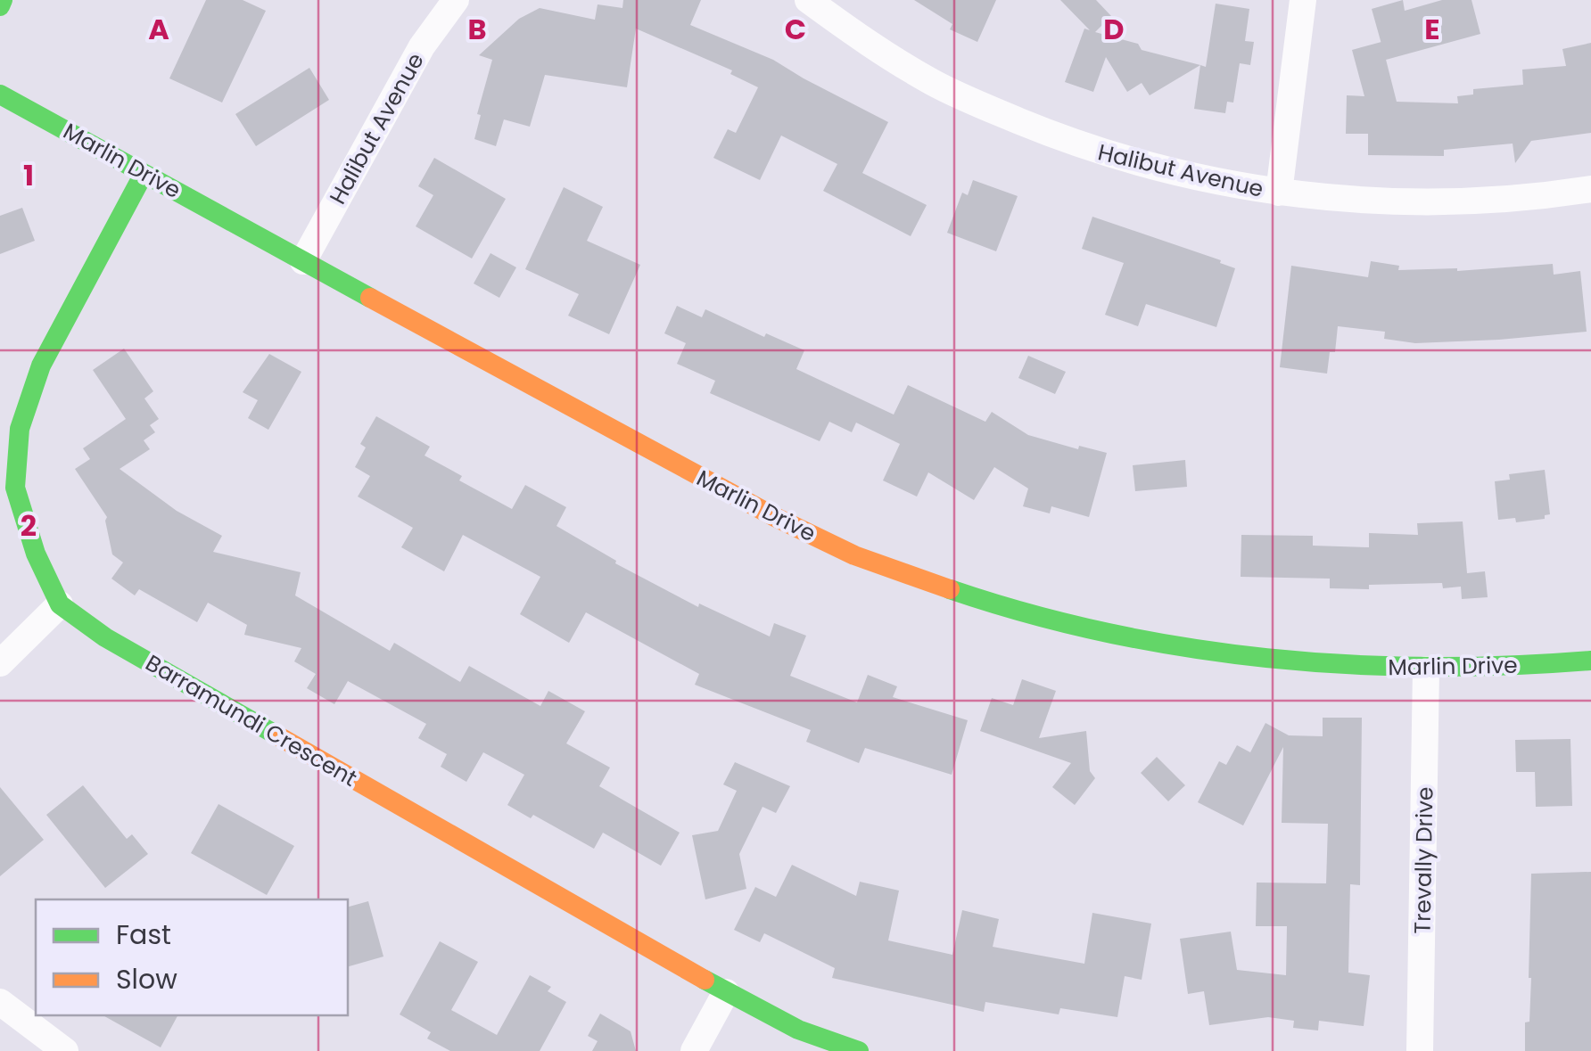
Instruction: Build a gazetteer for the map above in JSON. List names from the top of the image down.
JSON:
{
  "streets": {
    "street": [
      "Halibut Avenue",
      "Marlin Drive",
      "Barramundi Crescent",
      "Trevally Drive"
    ]
  },
  "crossings": [
    ["Halibut Avenue", "Marlin Drive"],
    ["Marlin Drive", "Barramundi Crescent"],
    ["Marlin Drive", "Trevally Drive"]
  ],
  "legend": ["Fast", "Slow"],
  "grid": {
    "columns": [
      "A",
      "B",
      "C",
      "D",
      "E"
    ],
    "rows": ["1", "2"]
  }
}
